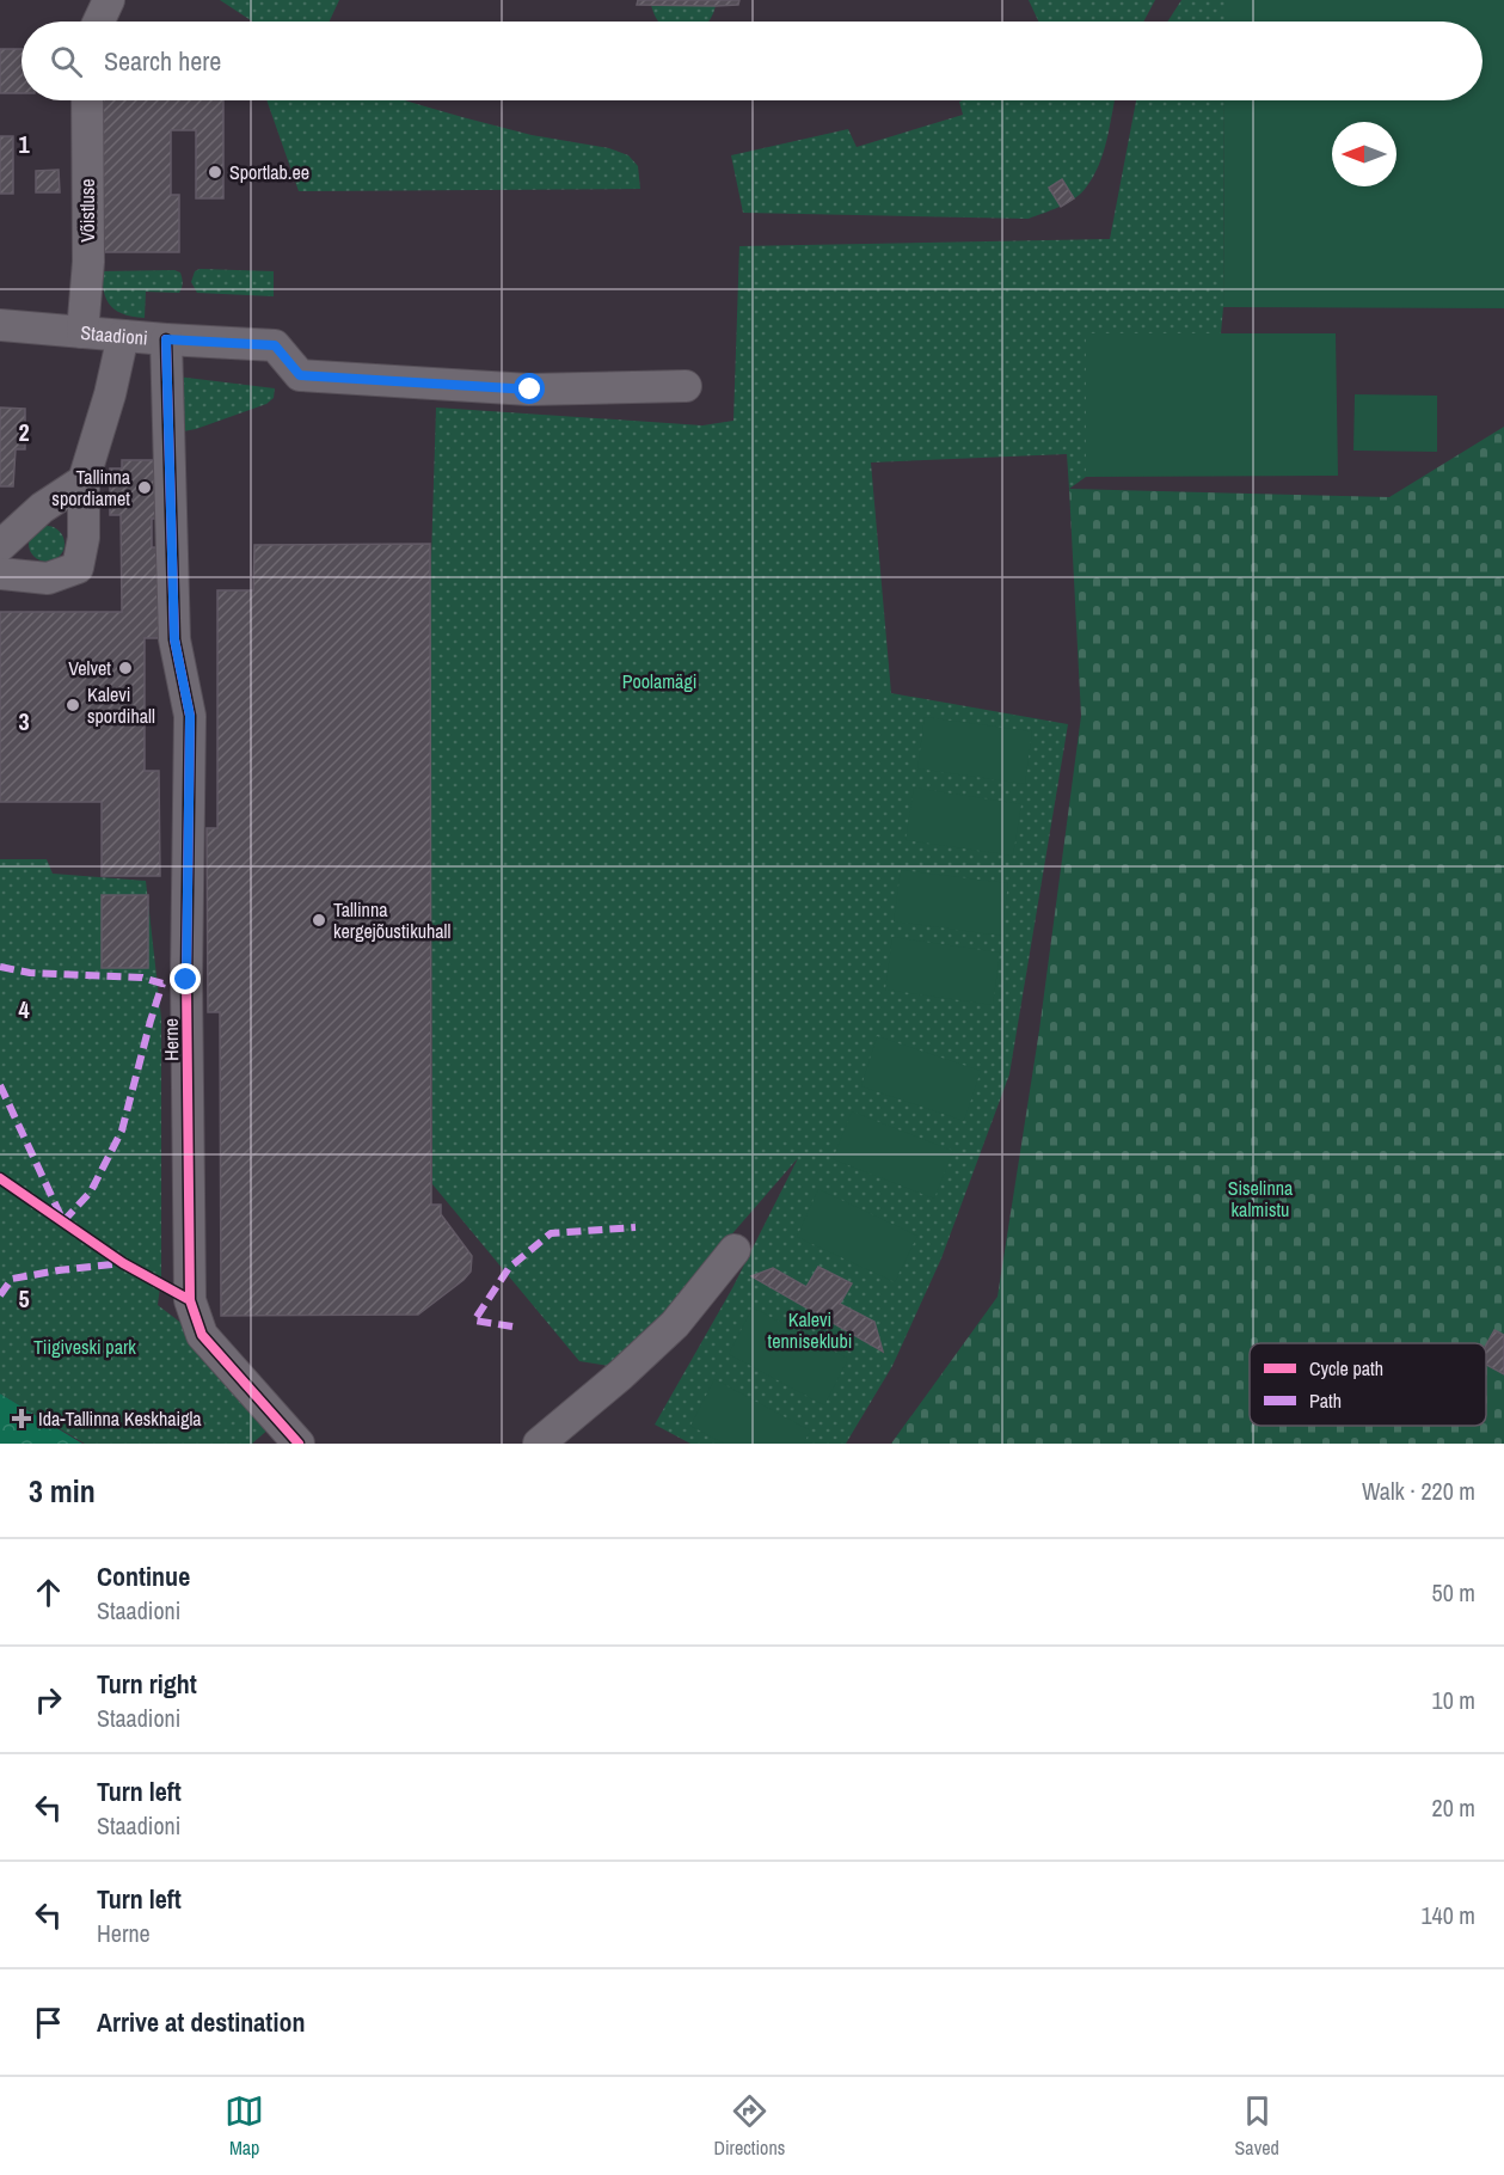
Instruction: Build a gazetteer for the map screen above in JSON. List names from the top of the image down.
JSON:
{
  "streets": {
    "street": ["Võistluse", "Staadioni", "Herne"]
  },
  "crossings": [
    ["Võistluse", "Staadioni"],
    ["Staadioni", "Herne"]
  ],
  "parks": [
    "Poolamägi",
    "Siselinna kalmistu",
    "Kalevi tenniseklubi",
    "Tiigiveski park"
  ],
  "places": {
    "other": [
      "Sportlab.ee",
      "Tallinna spordiamet",
      "Velvet",
      "Kalevi spordihall",
      "Tallinna kergejõustikuhall"
    ],
    "health": ["Ida-Tallinna Keskhaigla"]
  },
  "legend": ["Cycle path", "Path"],
  "north": "left",
  "page": {
    "search": "Search here",
    "heading": ["3 min", "Walk · 220 m"],
    "list": [
      ["Continue", "Staadioni", "50 m"],
      ["Turn right", "Staadioni", "10 m"],
      ["Turn left", "Staadioni", "20 m"],
      ["Turn left", "Herne", "140 m"],
      "Arrive at destination"
    ],
    "nav": ["Map", "Directions", "Saved"]
  },
  "grid": {
    "rows": [
      "1",
      "2",
      "3",
      "4",
      "5"
    ]
  }
}
